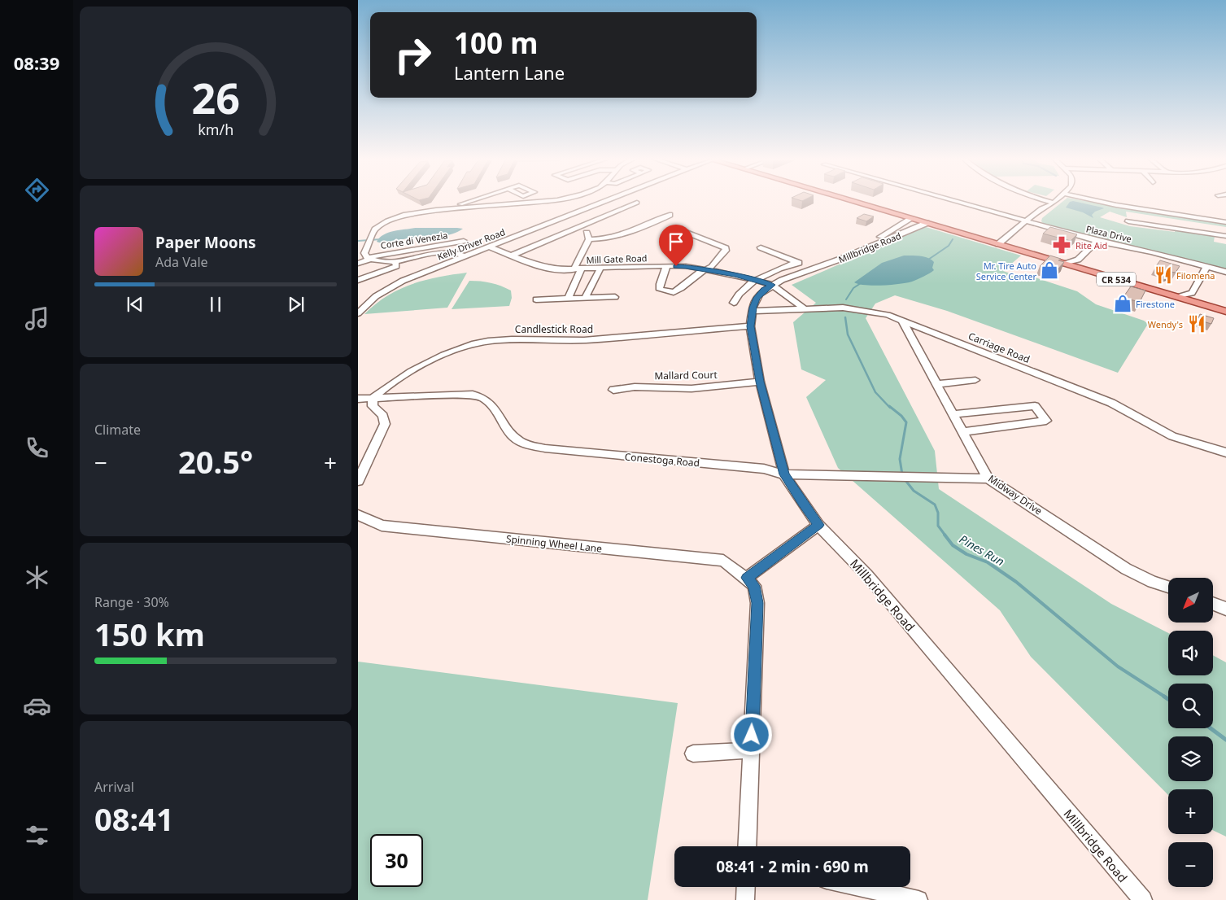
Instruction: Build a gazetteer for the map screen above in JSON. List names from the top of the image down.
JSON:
{
  "streets": {
    "main road": ["CR 534"],
    "street": [
      "Plaza Drive",
      "Corte di Venezia",
      "Kelly Driver Road",
      "Millbridge Road",
      "Mill Gate Road",
      "Candlestick Road",
      "Carriage Road",
      "Mallard Court",
      "Conestoga Road",
      "Midway Drive",
      "Spinning Wheel Lane"
    ]
  },
  "crossings": [
    ["Kelly Driver Road", "Mill Gate Road"],
    ["Millbridge Road", "Mill Gate Road"],
    ["Millbridge Road", "CR 534"],
    ["Millbridge Road", "Candlestick Road"],
    ["Millbridge Road", "Carriage Road"],
    ["Millbridge Road", "Mallard Court"],
    ["Millbridge Road", "Conestoga Road"],
    ["Candlestick Road", "Conestoga Road"],
    ["Carriage Road", "Midway Drive"],
    ["Conestoga Road", "Midway Drive"]
  ],
  "water": ["Pines Run"],
  "places": {
    "pharmacy": ["Rite Aid"],
    "shop": ["Mr. Tire Auto Service Center", "Firestone"],
    "restaurant": ["Filomena", "Wendy's"]
  },
  "north": "bottom left",
  "page": {
    "tabs": "08:39",
    "turn": ["100 m", "Lantern Lane"],
    "song": ["Paper Moons", "Ada Vale"],
    "tile": [
      "Climate",
      ["Range · 30%", "150 km"],
      ["Arrival", "08:41"]
    ],
    "heat": ["−", "20.5°", "+"],
    "map_buttons": ["+", "−"],
    "limit": "30",
    "trip": "08:41 · 2 min · 690 m",
    "gauge": ["26", "km/h"]
  }
}
